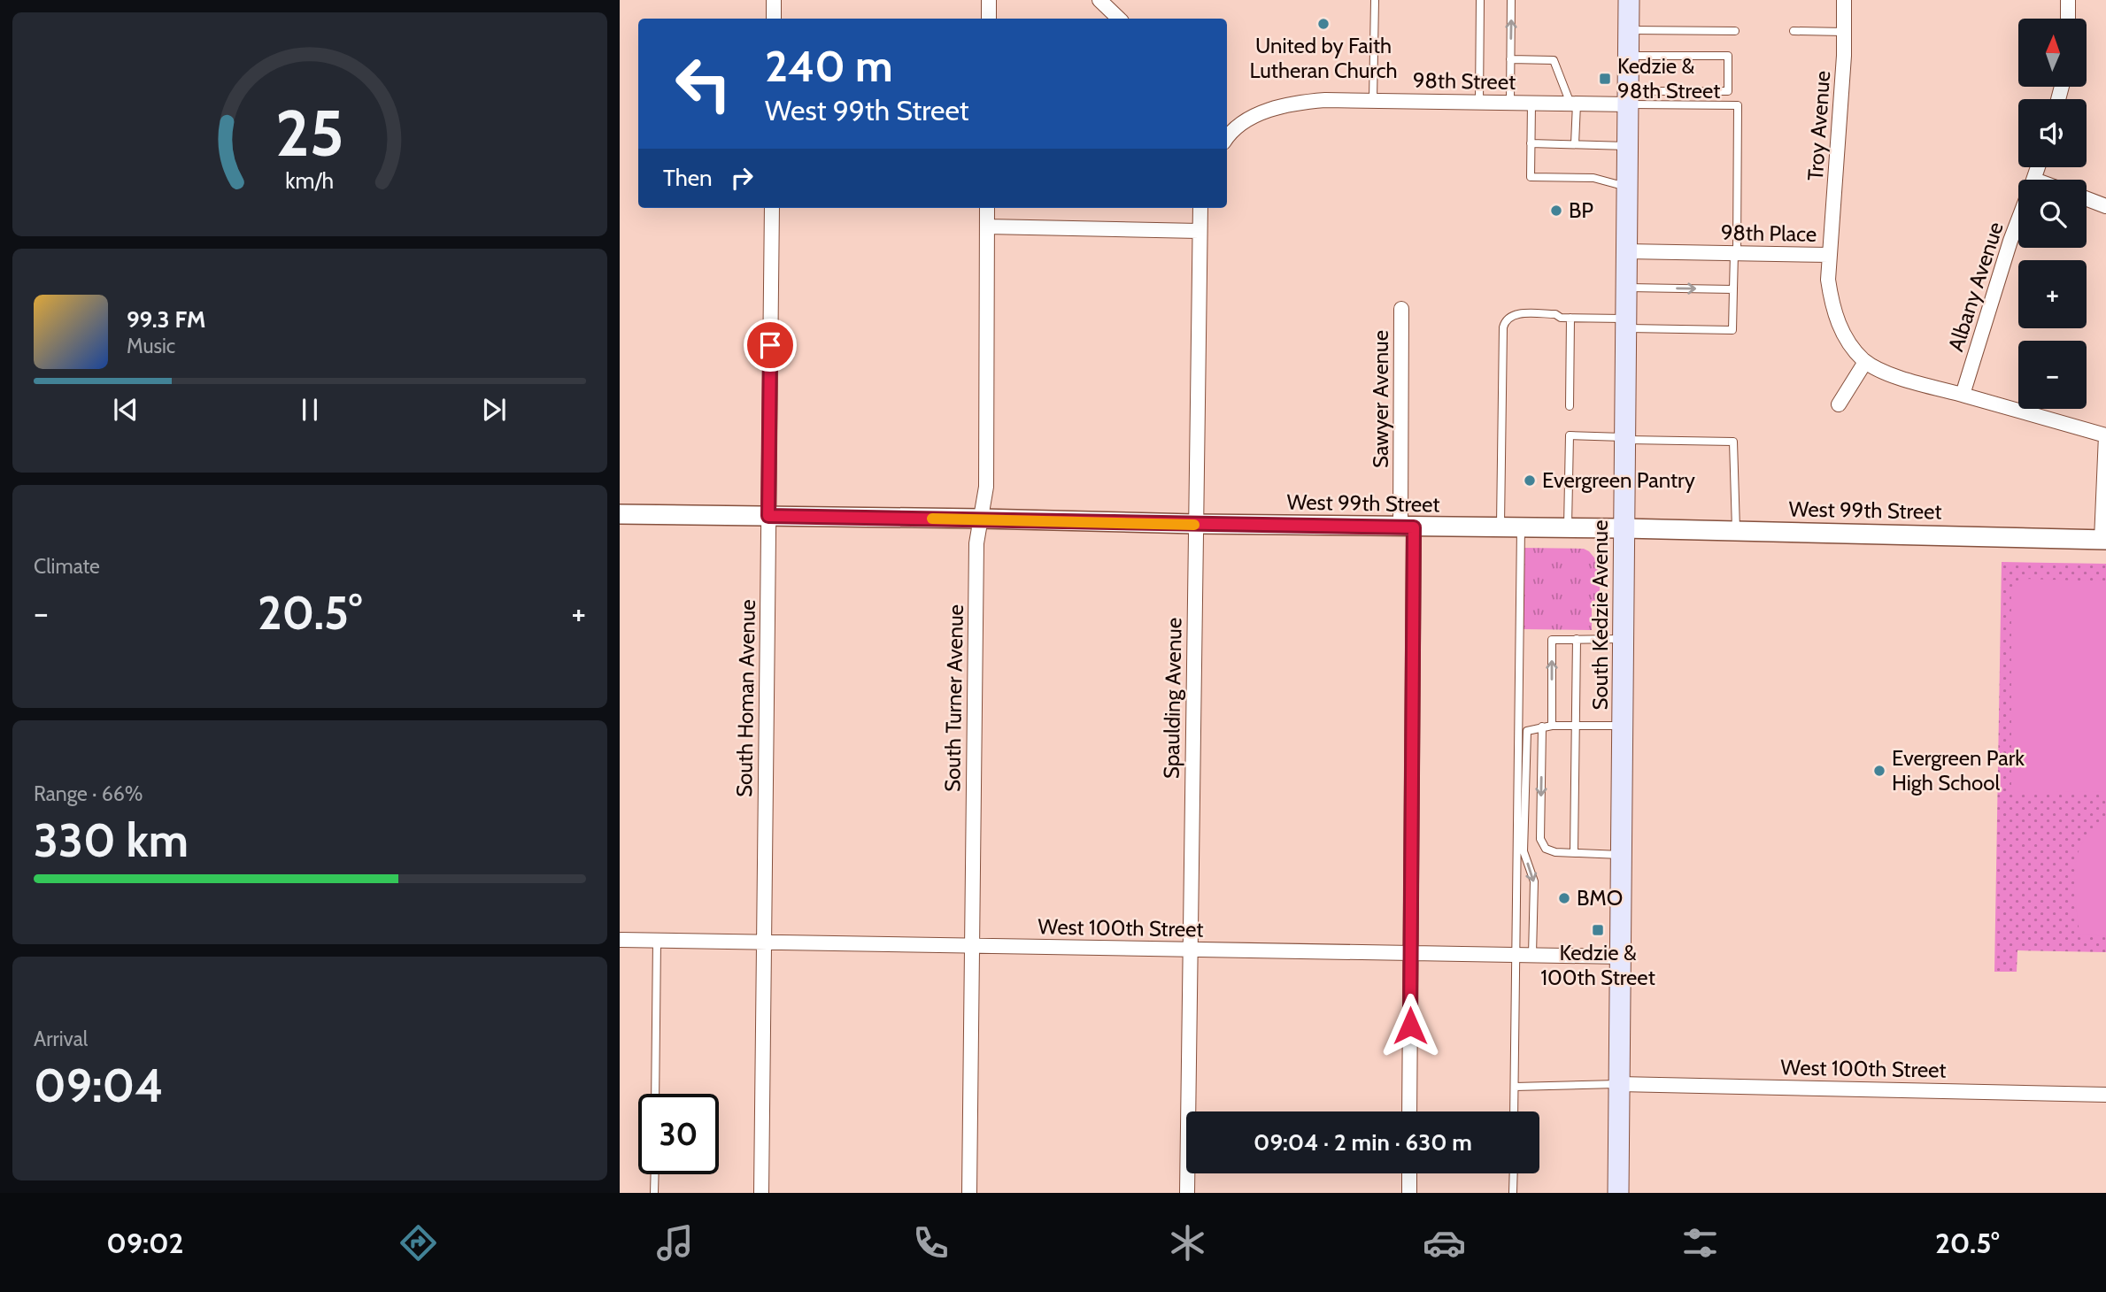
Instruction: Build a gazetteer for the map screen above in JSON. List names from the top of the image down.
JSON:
{
  "streets": {
    "main road": ["South Kedzie Avenue"],
    "street": [
      "98th Street",
      "Troy Avenue",
      "98th Place",
      "Albany Avenue",
      "Sawyer Avenue",
      "West 99th Street",
      "South Homan Avenue",
      "South Turner Avenue",
      "Spaulding Avenue",
      "West 100th Street"
    ]
  },
  "crossings": [
    ["98th Street", "South Kedzie Avenue"],
    ["Troy Avenue", "98th Place"],
    ["98th Place", "Albany Avenue"],
    ["98th Place", "South Kedzie Avenue"],
    ["Sawyer Avenue", "West 99th Street"],
    ["Sawyer Avenue", "West 100th Street"],
    ["West 99th Street", "South Kedzie Avenue"],
    ["West 99th Street", "South Homan Avenue"],
    ["West 99th Street", "South Turner Avenue"],
    ["West 99th Street", "Spaulding Avenue"],
    ["South Kedzie Avenue", "West 100th Street"],
    ["South Homan Avenue", "West 100th Street"],
    ["South Turner Avenue", "West 100th Street"],
    ["Spaulding Avenue", "West 100th Street"]
  ],
  "places": {
    "other": [
      "United by Faith Lutheran Church",
      "BP",
      "Evergreen Pantry",
      "Evergreen Park High School",
      "BMO"
    ],
    "transit": ["Kedzie & 98th Street", "Kedzie & 100th Street"]
  },
  "north": "top",
  "page": {
    "map_buttons": ["+", "−"],
    "turn": ["240 m", "West 99th Street"],
    "then": "Then",
    "song": ["99.3 FM", "Music"],
    "tile": [
      "Climate",
      ["Range · 66%", "330 km"],
      ["Arrival", "09:04"]
    ],
    "heat": ["−", "20.5°", "+"],
    "limit": "30",
    "trip": "09:04 · 2 min · 630 m",
    "tabs": ["09:02", "20.5°"],
    "gauge": ["25", "km/h"]
  }
}
